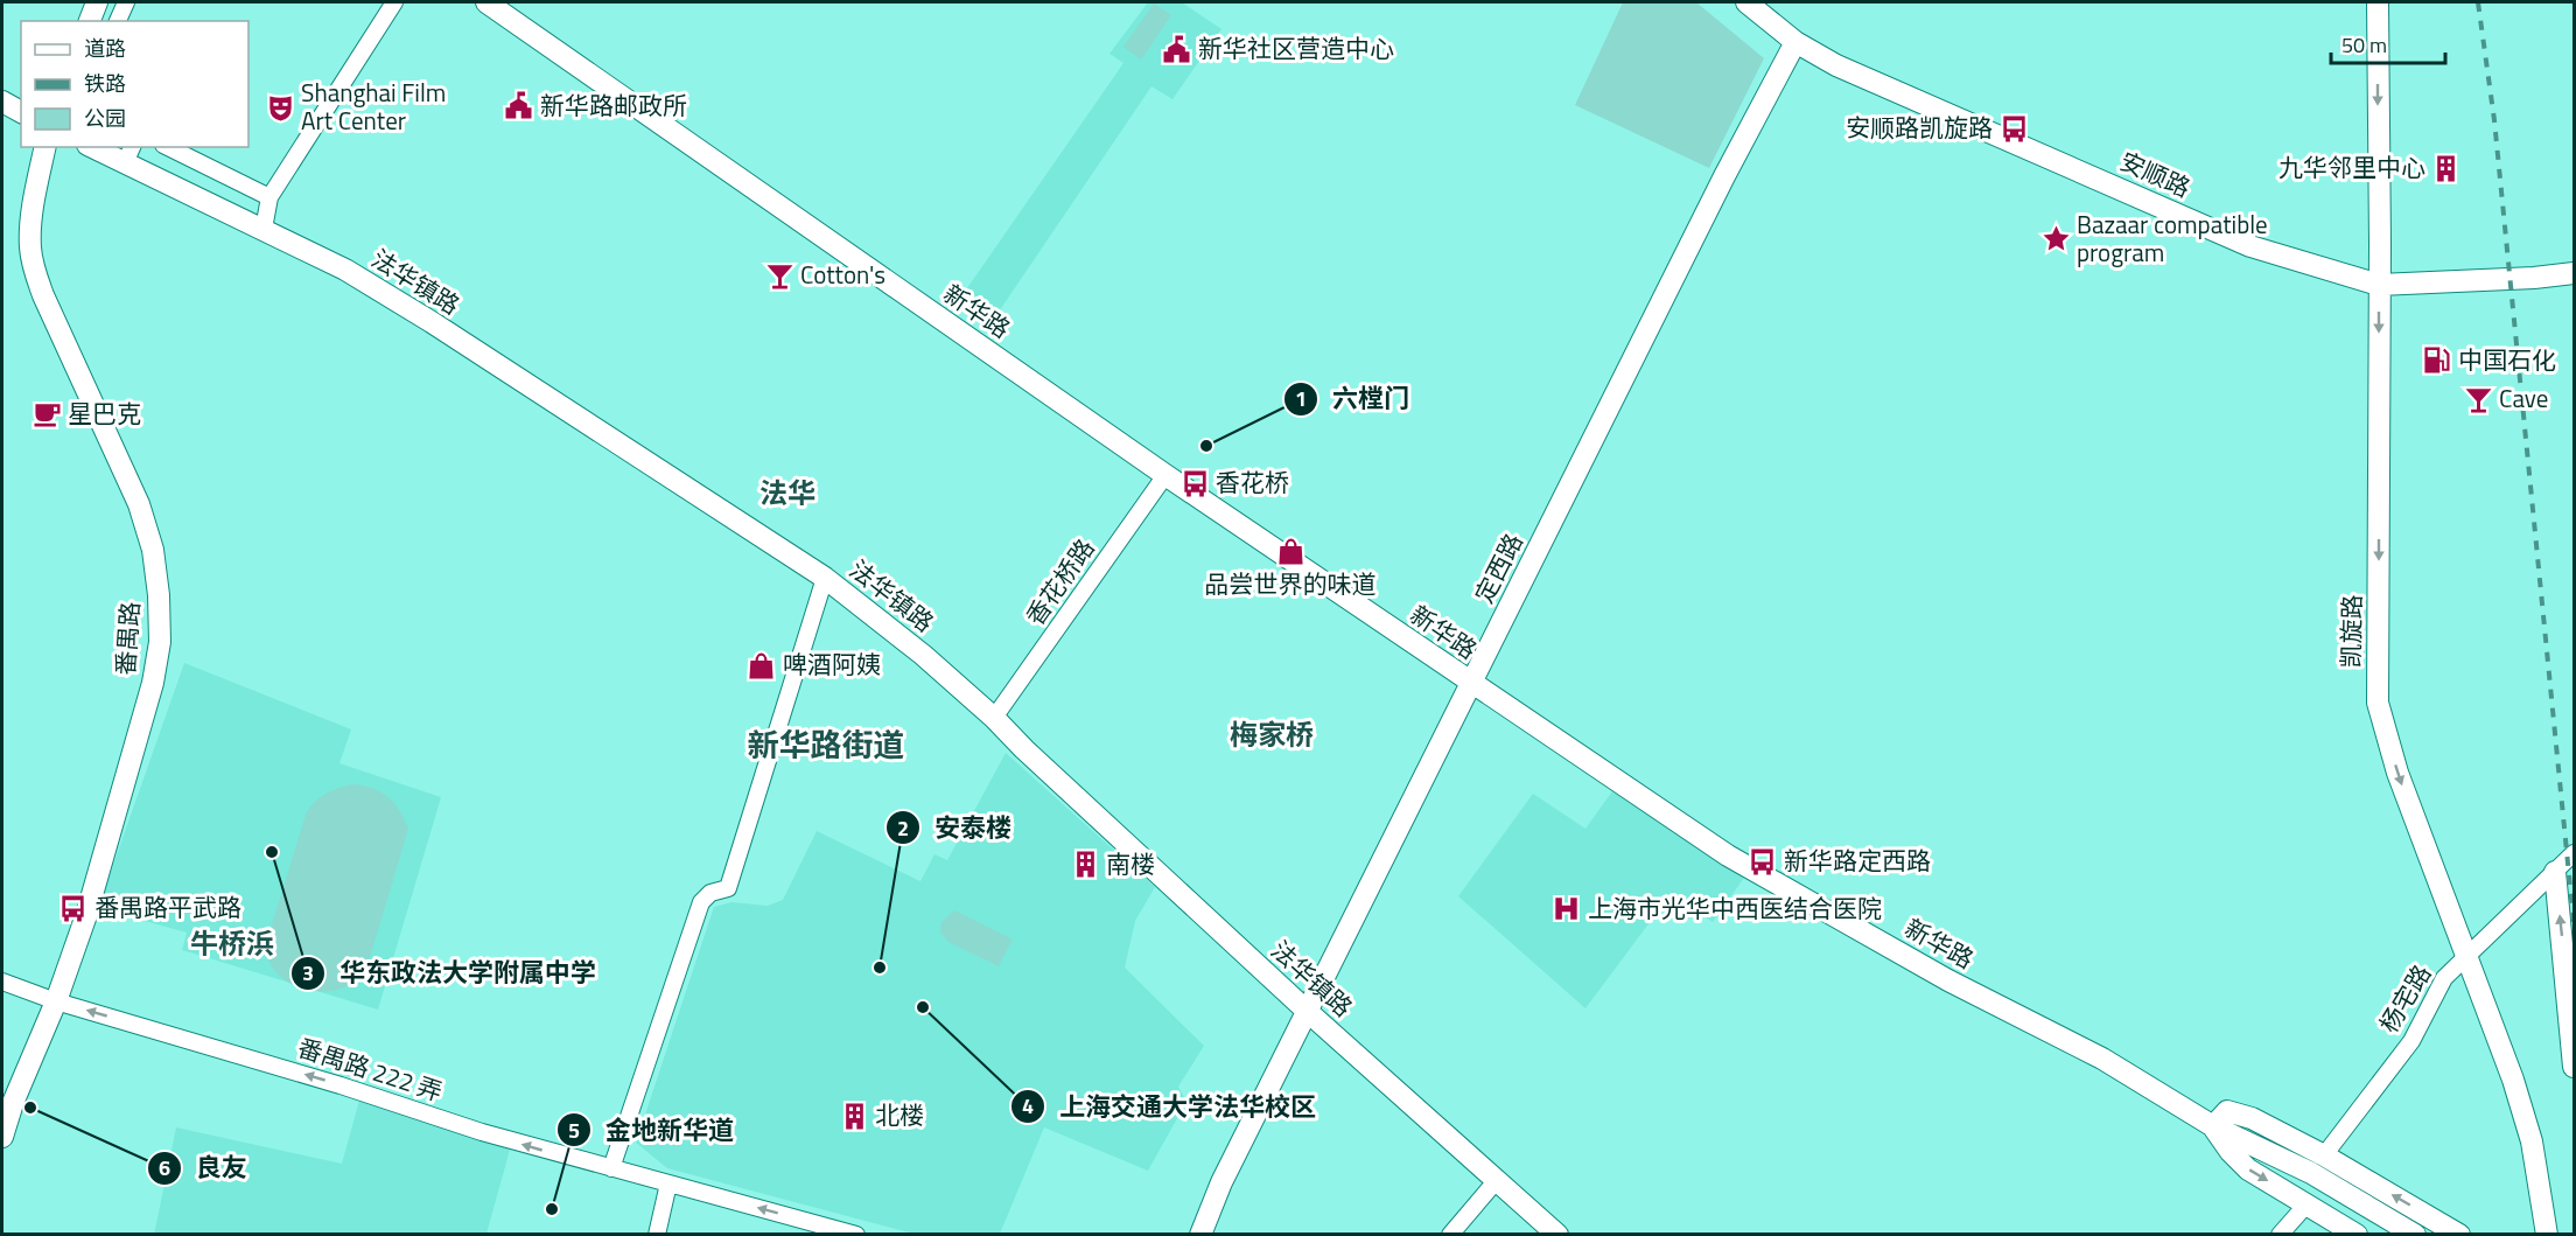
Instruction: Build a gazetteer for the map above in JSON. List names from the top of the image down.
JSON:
{
  "streets": {
    "street": [
      "安顺路",
      "法华镇路",
      "新华路",
      "定西路",
      "香花桥路",
      "凯旋路",
      "番禺路",
      "杨宅路",
      "番禺路 222 弄"
    ]
  },
  "crossings": [
    ["安顺路", "定西路"],
    ["安顺路", "凯旋路"],
    ["法华镇路", "定西路"],
    ["法华镇路", "香花桥路"],
    ["新华路", "定西路"],
    ["新华路", "香花桥路"],
    ["凯旋路", "杨宅路"],
    ["番禺路", "番禺路 222 弄"]
  ],
  "one_way": ["凯旋路", "番禺路 222 弄"],
  "districts": [
    "法华",
    "梅家桥",
    "新华路街道",
    "牛桥浜"
  ],
  "places": {
    "public building": ["新华社区营造中心", "新华路邮政所"],
    "theatre": ["Shanghai Film Art Center"],
    "bus stop": [
      "安顺路凯旋路",
      "香花桥",
      "新华路定西路",
      "番禺路平武路"
    ],
    "building": ["九华邻里中心", "南楼", "北楼"],
    "place": ["Bazaar compatible program"],
    "bar": ["Cotton's", "Cave"],
    "fuel station": ["中国石化"],
    "cafe": ["星巴克"],
    "other": [
      "六樘门",
      "华东政法大学附属中学",
      "安泰楼",
      "上海交通大学法华校区",
      "良友",
      "金地新华道"
    ],
    "shop": ["品尝世界的味道", "啤酒阿姨"],
    "hospital": ["上海市光华中西医结合医院"]
  },
  "legend": ["道路", "铁路", "公园"],
  "scale_bar": "50 m"
}
